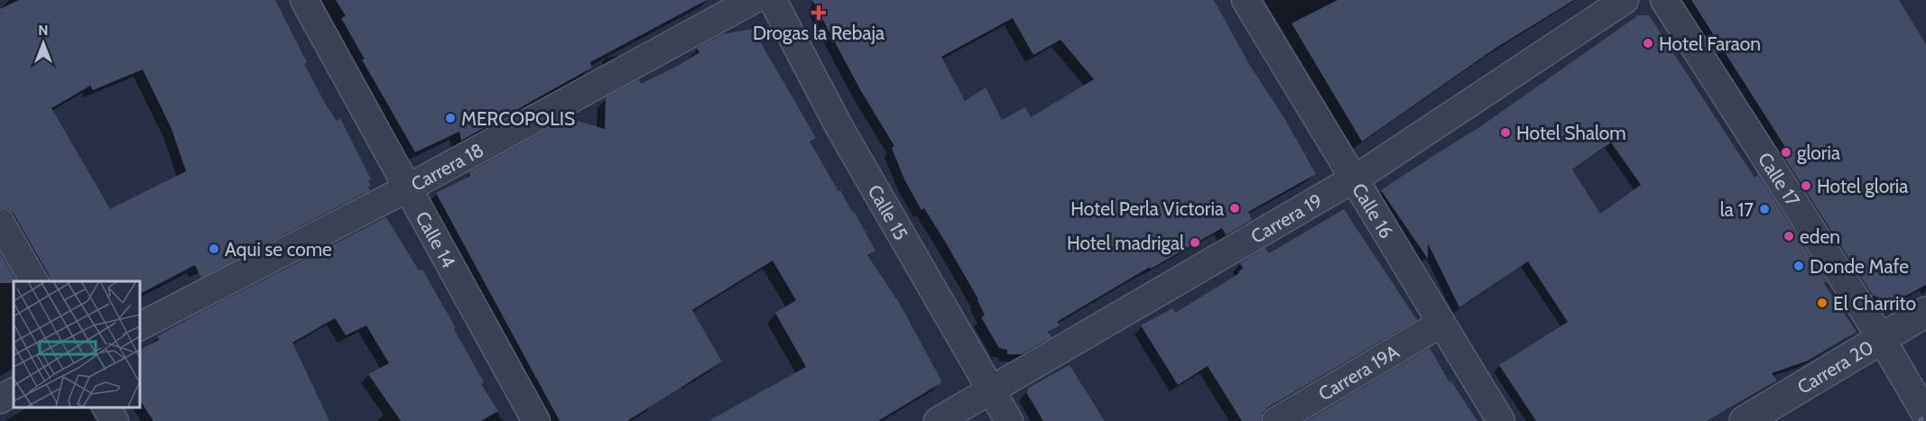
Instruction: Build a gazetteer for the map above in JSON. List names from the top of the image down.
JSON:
{
  "streets": {
    "street": [
      "Carrera 18",
      "Calle 17",
      "Calle 16",
      "Calle 15",
      "Carrera 19",
      "Calle 14",
      "Carrera 20",
      "Carrera 19A"
    ]
  },
  "crossings": [
    ["Carrera 18", "Calle 14"],
    ["Calle 17", "Carrera 20"],
    ["Calle 16", "Carrera 19"],
    ["Calle 16", "Carrera 19A"],
    ["Calle 15", "Carrera 19"]
  ],
  "places": {
    "health": ["Drogas la Rebaja"],
    "other": [
      "Hotel Faraon",
      "MERCOPOLIS",
      "Hotel Shalom",
      "gloria",
      "Hotel gloria",
      "Hotel Perla Victoria",
      "la 17",
      "eden",
      "Hotel madrigal",
      "Aqui se come",
      "Donde Mafe",
      "El Charrito"
    ]
  },
  "north": "top"
}
